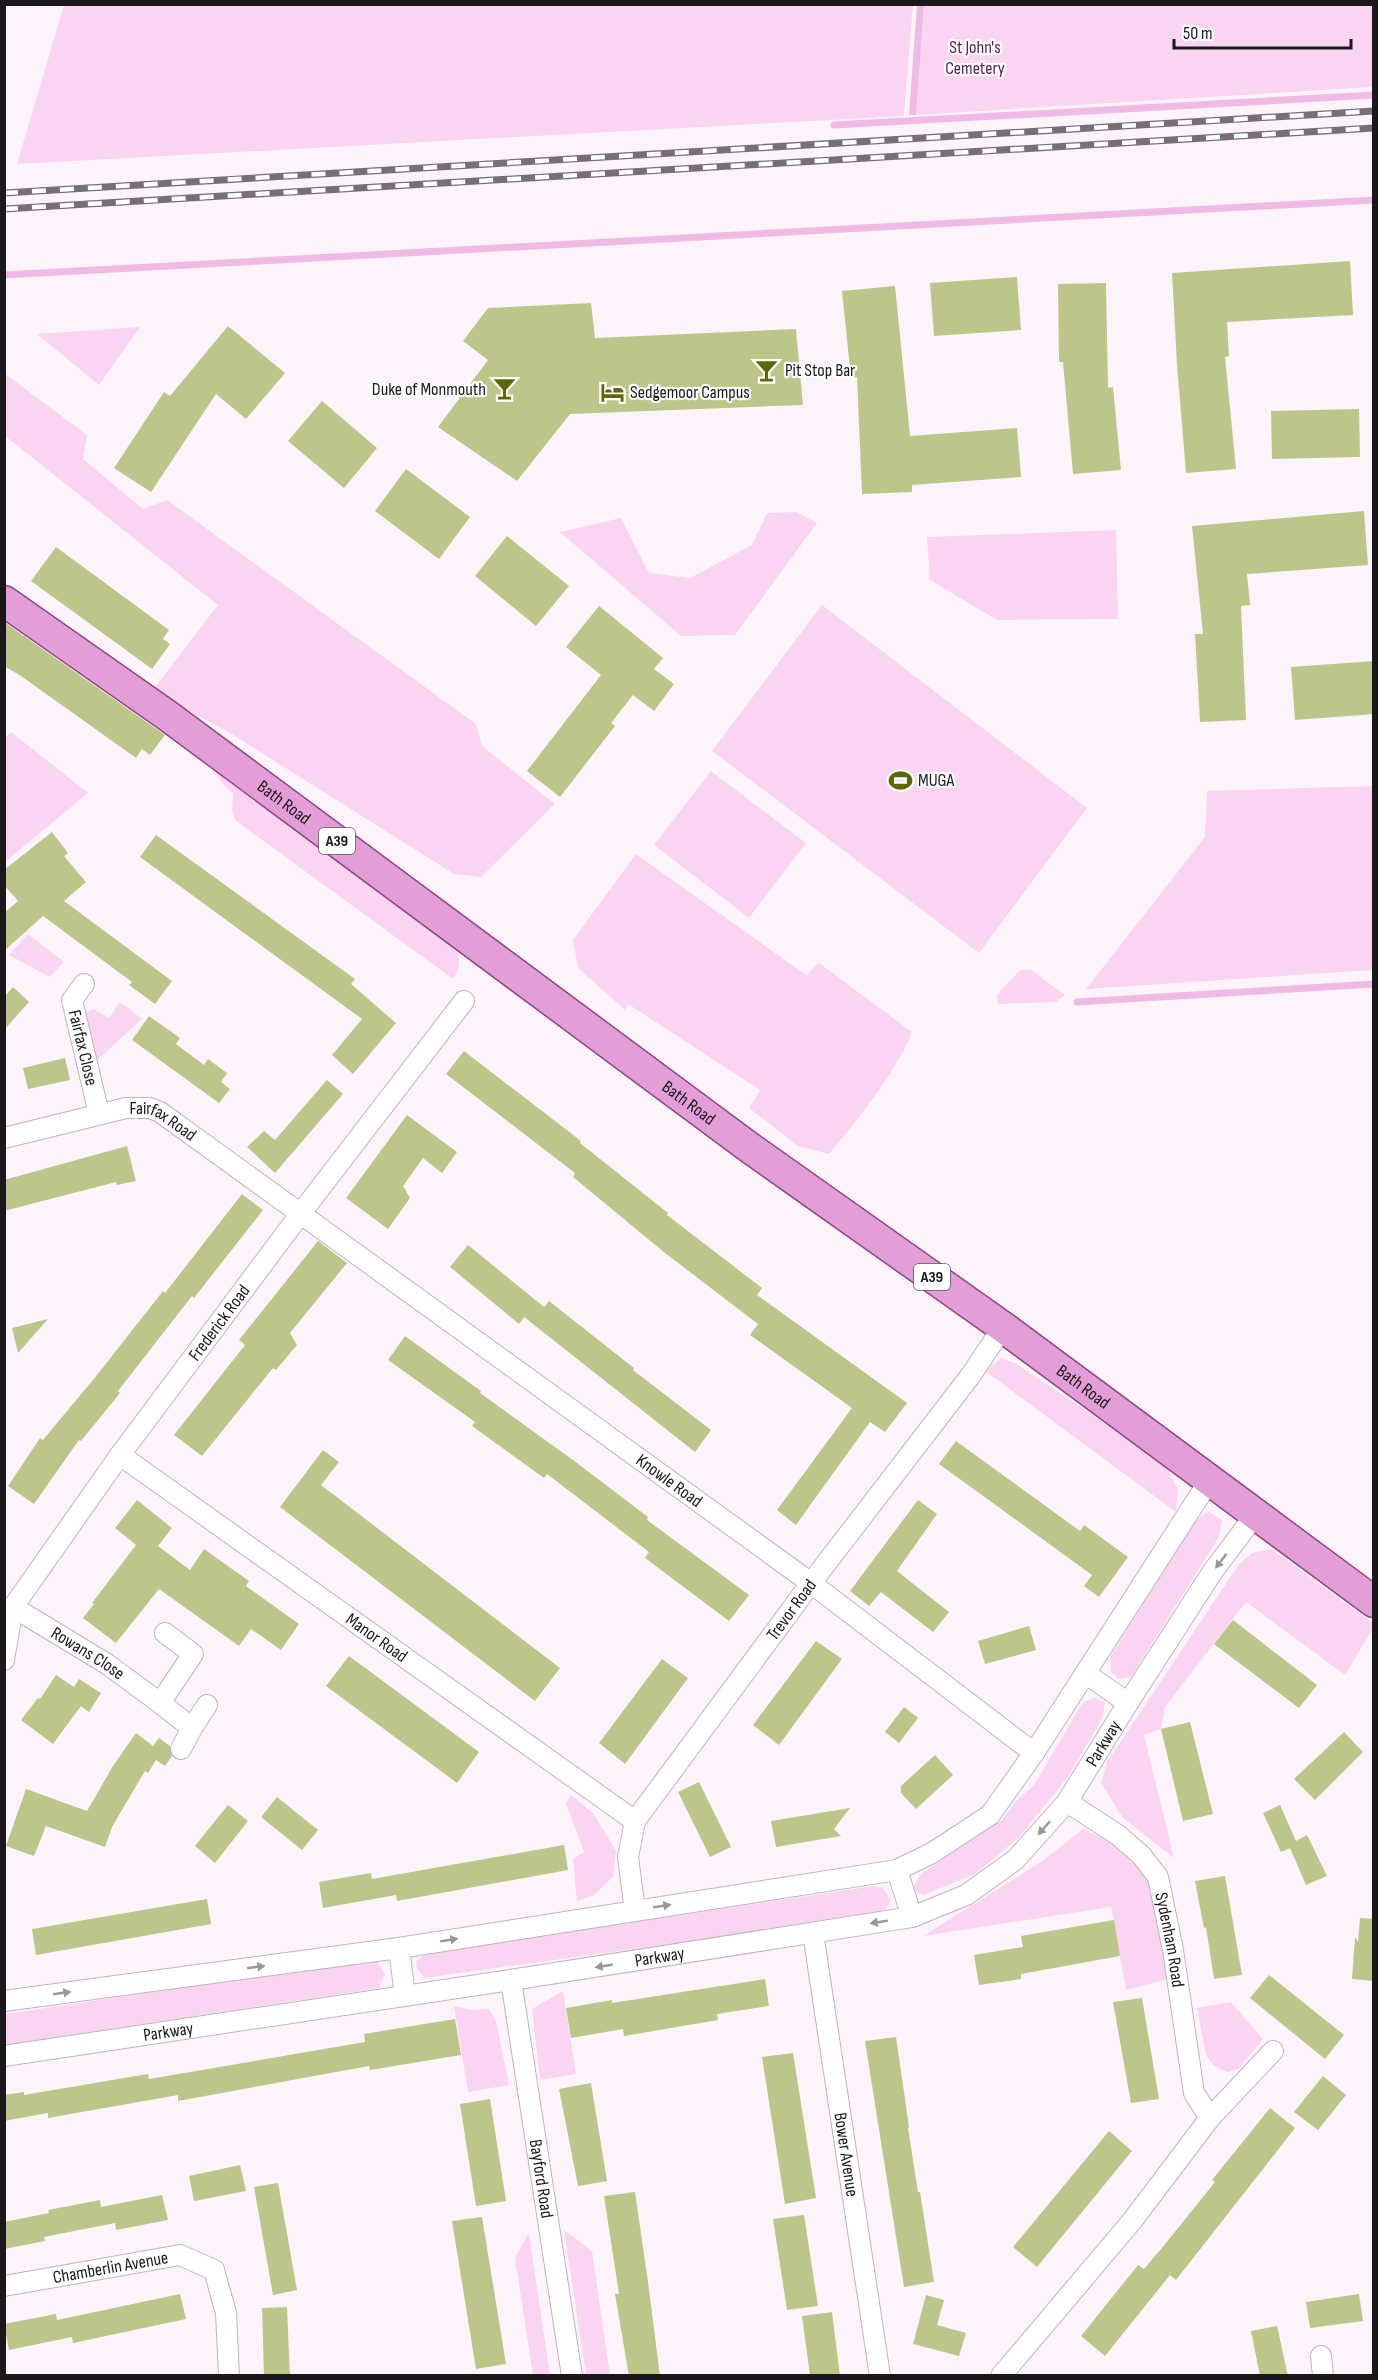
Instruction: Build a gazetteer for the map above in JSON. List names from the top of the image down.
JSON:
{
  "streets": {
    "main road": ["Bath Road", "A39"],
    "street": [
      "Fairfax Close",
      "Fairfax Road",
      "Frederick Road",
      "Knowle Road",
      "Trevor Road",
      "Manor Road",
      "Rowans Close",
      "Parkway",
      "Sydenham Road",
      "Bower Avenue",
      "Bayford Road",
      "Chamberlin Avenue"
    ]
  },
  "crossings": [
    ["Bath Road", "Trevor Road"],
    ["Bath Road", "Parkway"],
    ["Fairfax Close", "Fairfax Road"],
    ["Fairfax Road", "Frederick Road"],
    ["Fairfax Road", "Knowle Road"],
    ["Frederick Road", "Knowle Road"],
    ["Frederick Road", "Manor Road"],
    ["Frederick Road", "Rowans Close"],
    ["Knowle Road", "Trevor Road"],
    ["Trevor Road", "Manor Road"],
    ["Parkway", "Sydenham Road"],
    ["Parkway", "Bower Avenue"],
    ["Parkway", "Bayford Road"]
  ],
  "parks": ["St John's Cemetery"],
  "places": {
    "bar": ["Pit Stop Bar", "Duke of Monmouth"],
    "hotel": ["Sedgemoor Campus"],
    "sports": ["MUGA"]
  },
  "scale_bar": "50 m"
}
